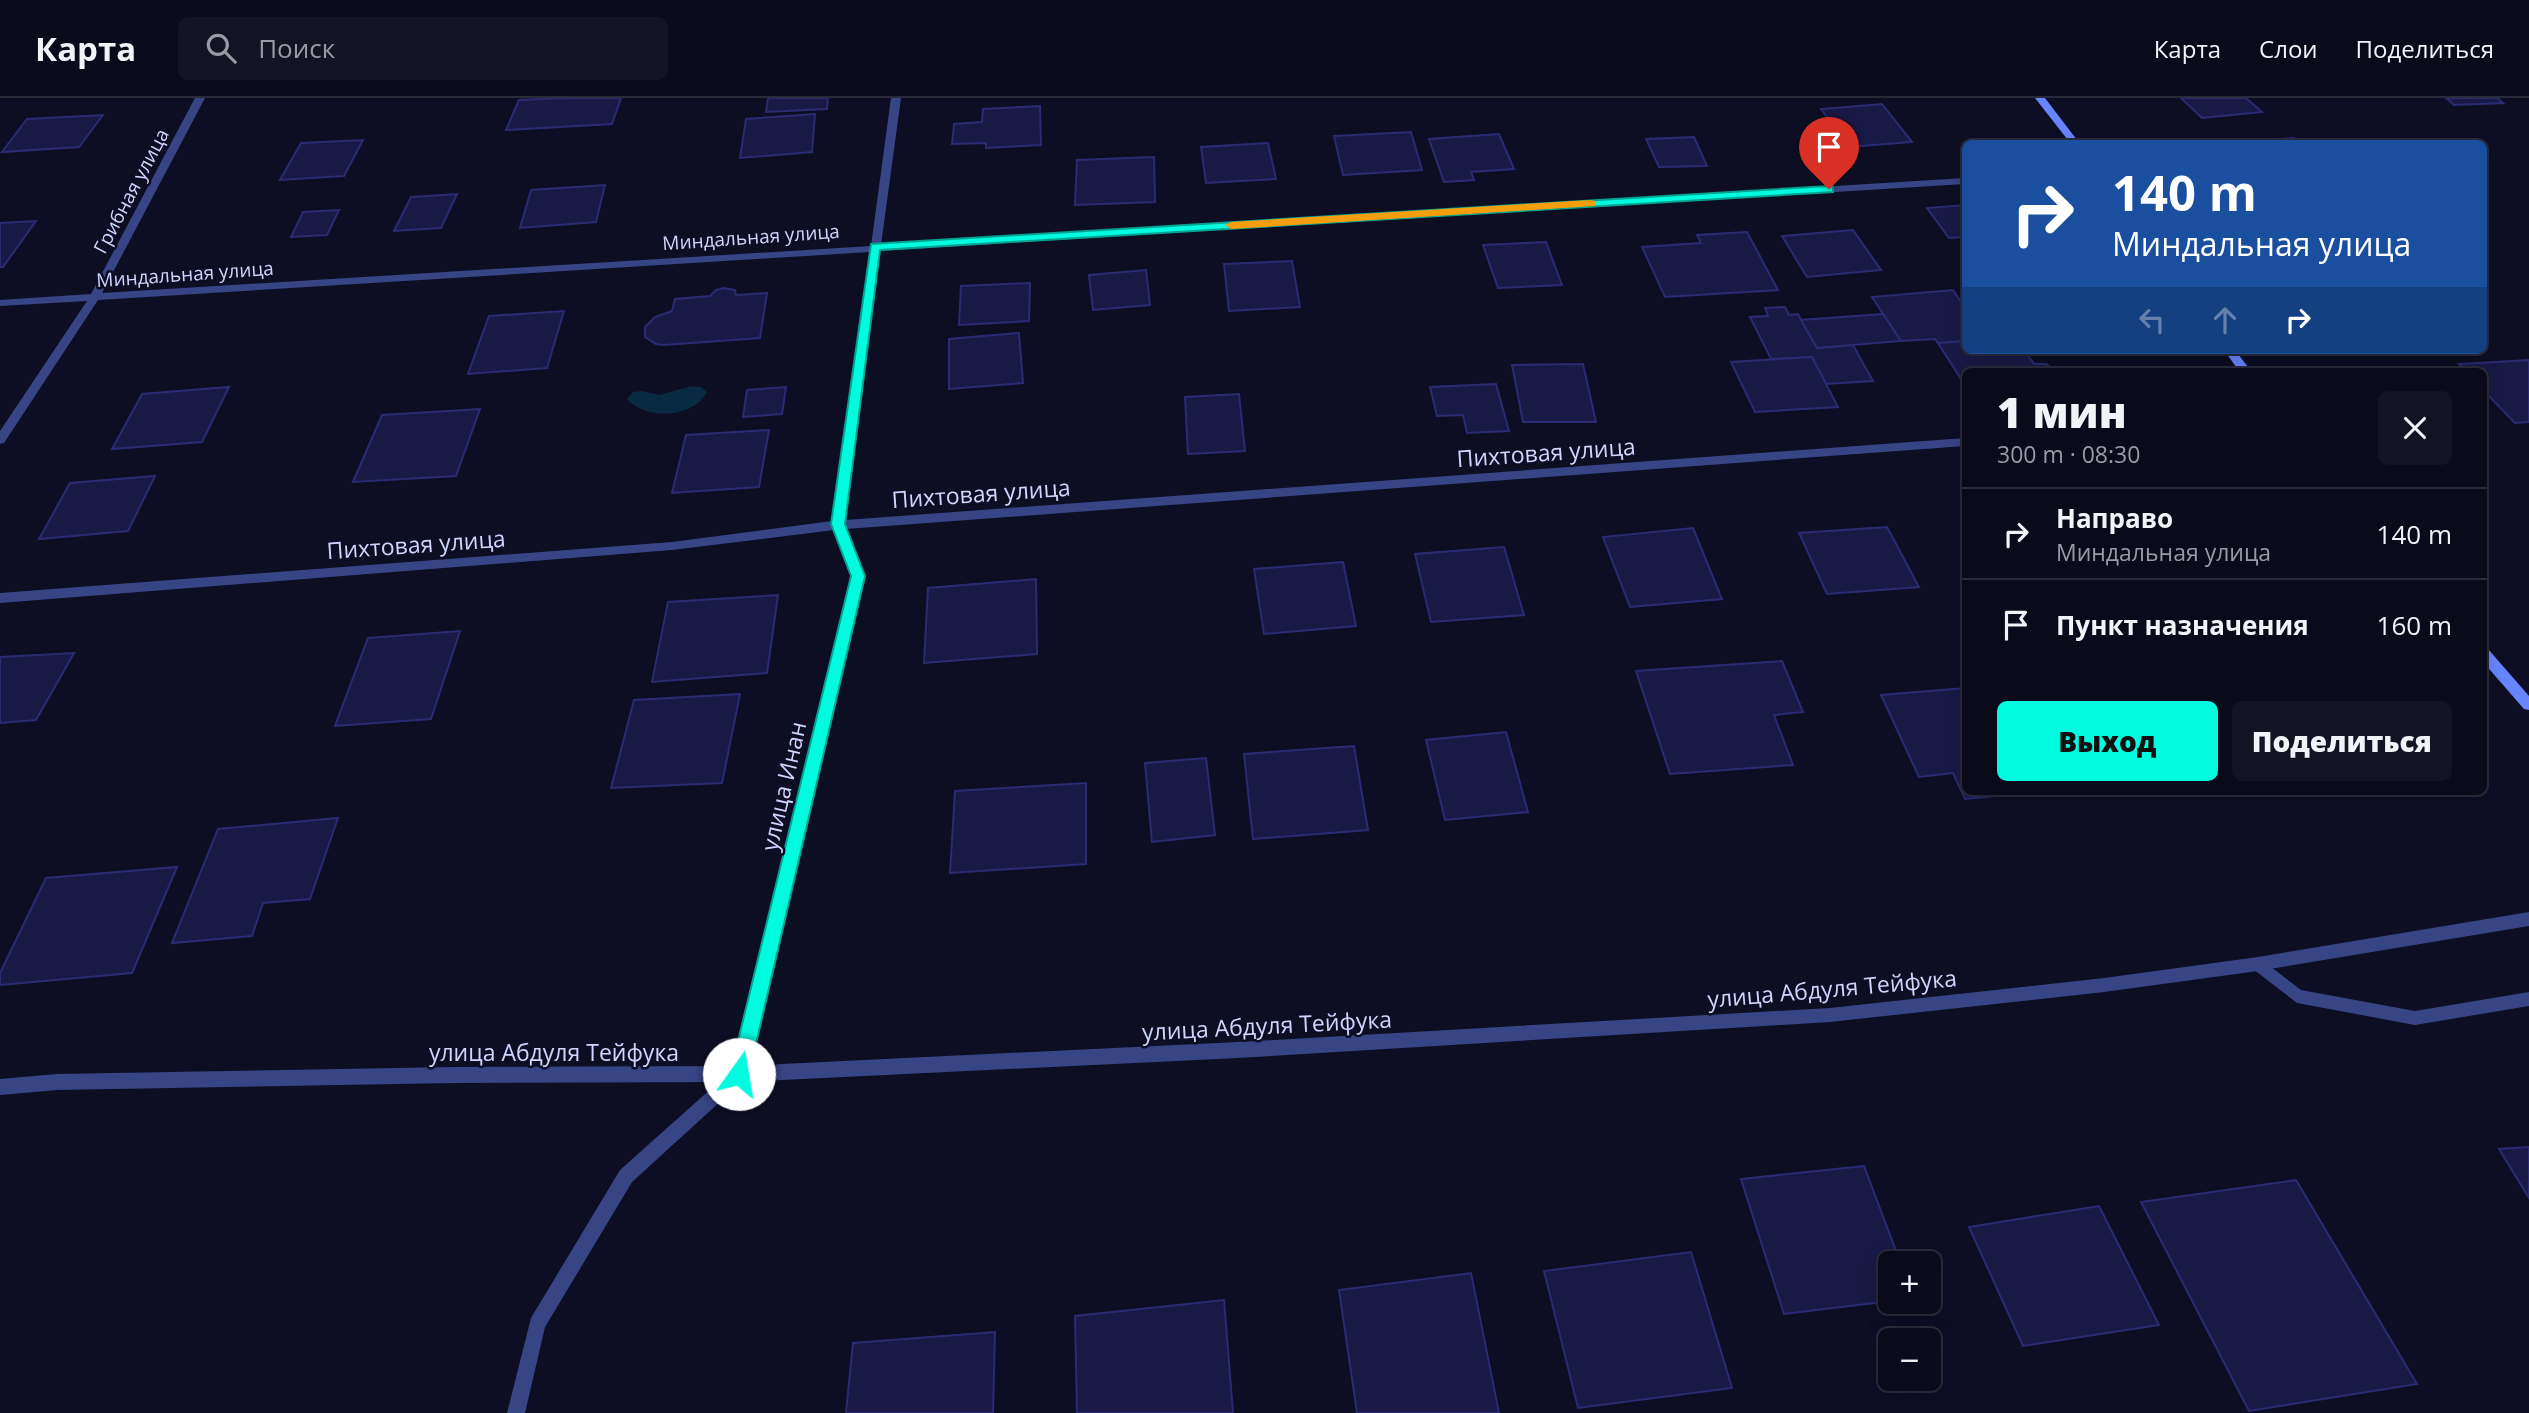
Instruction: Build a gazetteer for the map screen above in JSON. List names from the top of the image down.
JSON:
{
  "streets": {
    "street": [
      "Грибная улица",
      "Миндальная улица",
      "Пихтовая улица",
      "улица Инан",
      "улица Абдуля Тейфука"
    ]
  },
  "crossings": [
    ["Грибная улица", "Миндальная улица"],
    ["Миндальная улица", "улица Инан"],
    ["Пихтовая улица", "улица Инан"],
    ["улица Инан", "улица Абдуля Тейфука"]
  ],
  "page": {
    "header": "Карта",
    "search": "Поиск",
    "nav": ["Карта", "Слои", "Поделиться"],
    "turn": ["140 m", "Миндальная улица"],
    "heading": ["1 мин", "300 m · 08:30"],
    "list": [
      {
        "name": "Направо",
        "note": "Миндальная улица",
        "value": "140 m"
      },
      {
        "name": "Пункт назначения",
        "value": "160 m"
      }
    ],
    "buttons": ["Выход", "Поделиться"],
    "map_buttons": ["+", "−"]
  }
}
